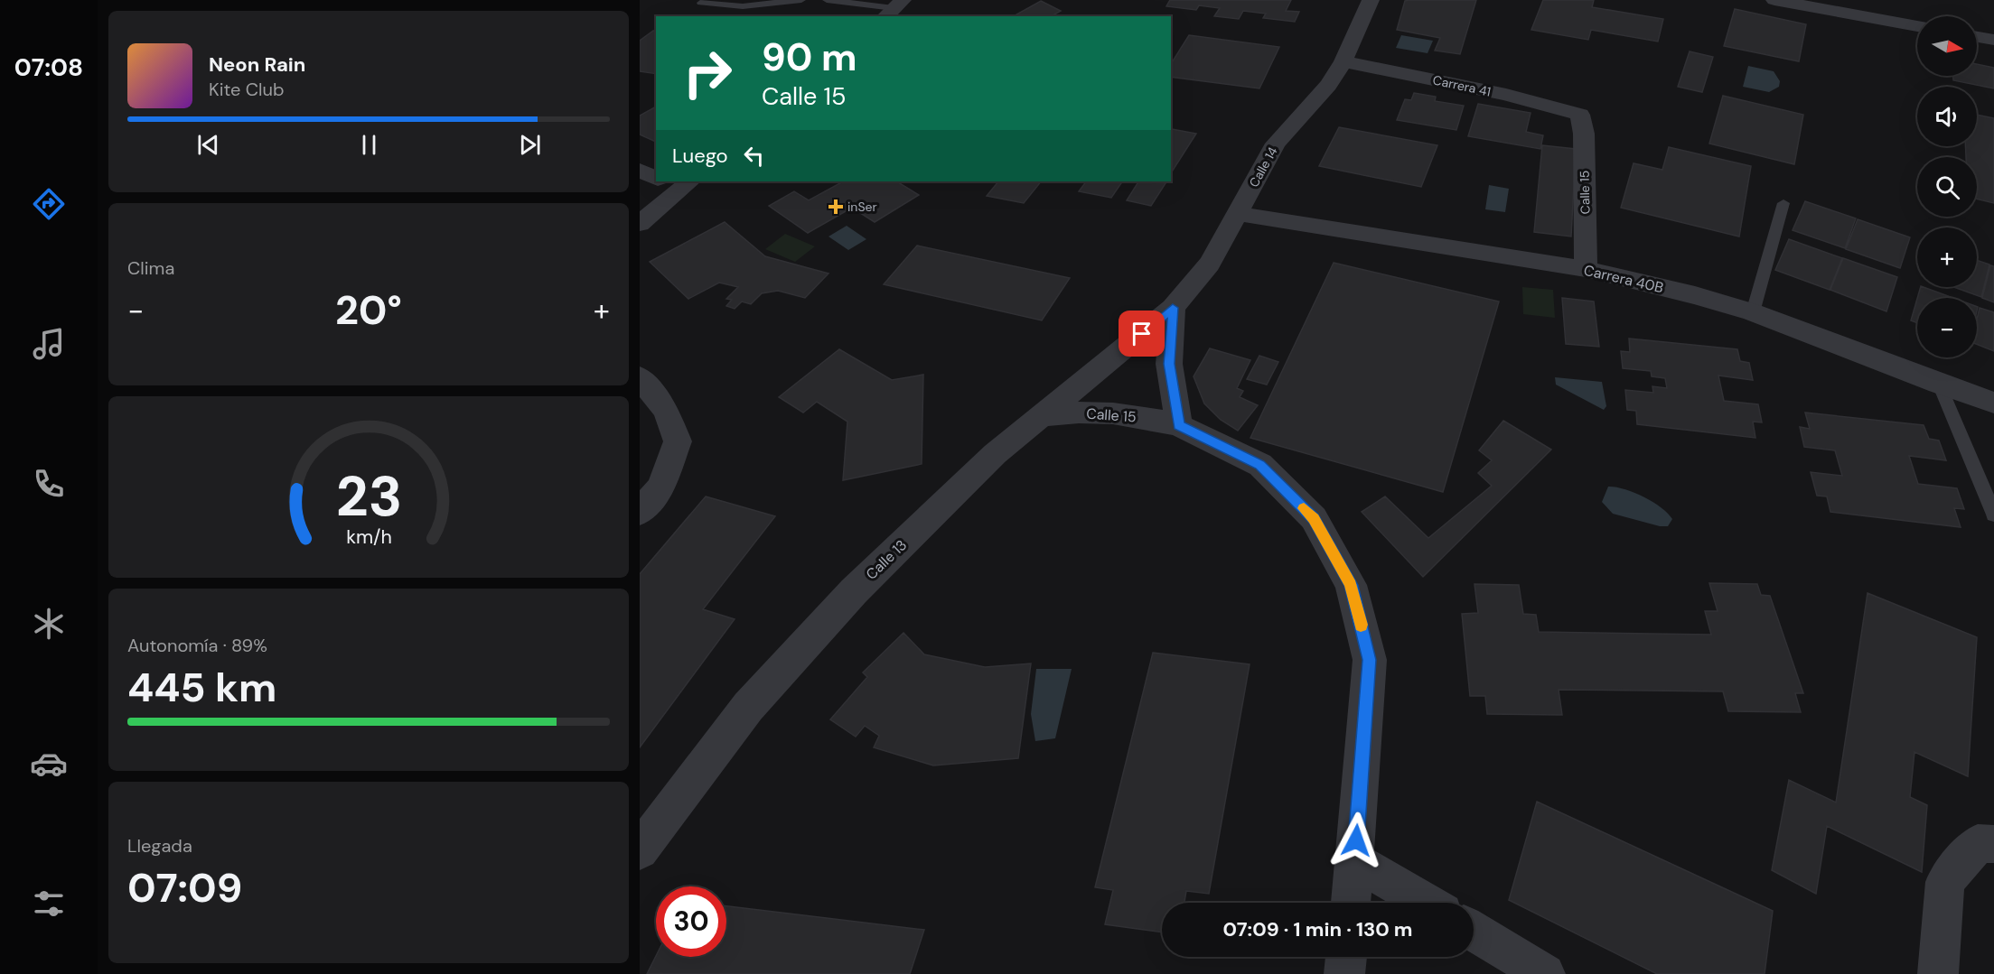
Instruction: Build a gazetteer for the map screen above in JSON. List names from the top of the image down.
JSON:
{
  "streets": {
    "street": [
      "Carrera 41",
      "Calle 14",
      "Calle 15",
      "Carrera 40B",
      "Calle 13"
    ]
  },
  "crossings": [
    ["Carrera 41", "Calle 14"],
    ["Carrera 41", "Calle 15"],
    ["Calle 14", "Carrera 40B"],
    ["Calle 14", "Calle 13"],
    ["Calle 15", "Carrera 40B"],
    ["Calle 15", "Calle 13"]
  ],
  "places": {
    "health": ["inSer"]
  },
  "north": "right",
  "page": {
    "tabs": "07:08",
    "map_buttons": ["+", "−"],
    "turn": ["90 m", "Calle 15"],
    "song": ["Neon Rain", "Kite Club"],
    "then": "Luego",
    "tile": [
      "Clima",
      ["Autonomía · 89%", "445 km"],
      ["Llegada", "07:09"]
    ],
    "heat": ["−", "20°", "+"],
    "limit": "30",
    "trip": "07:09 · 1 min · 130 m",
    "gauge": ["23", "km/h"]
  }
}
